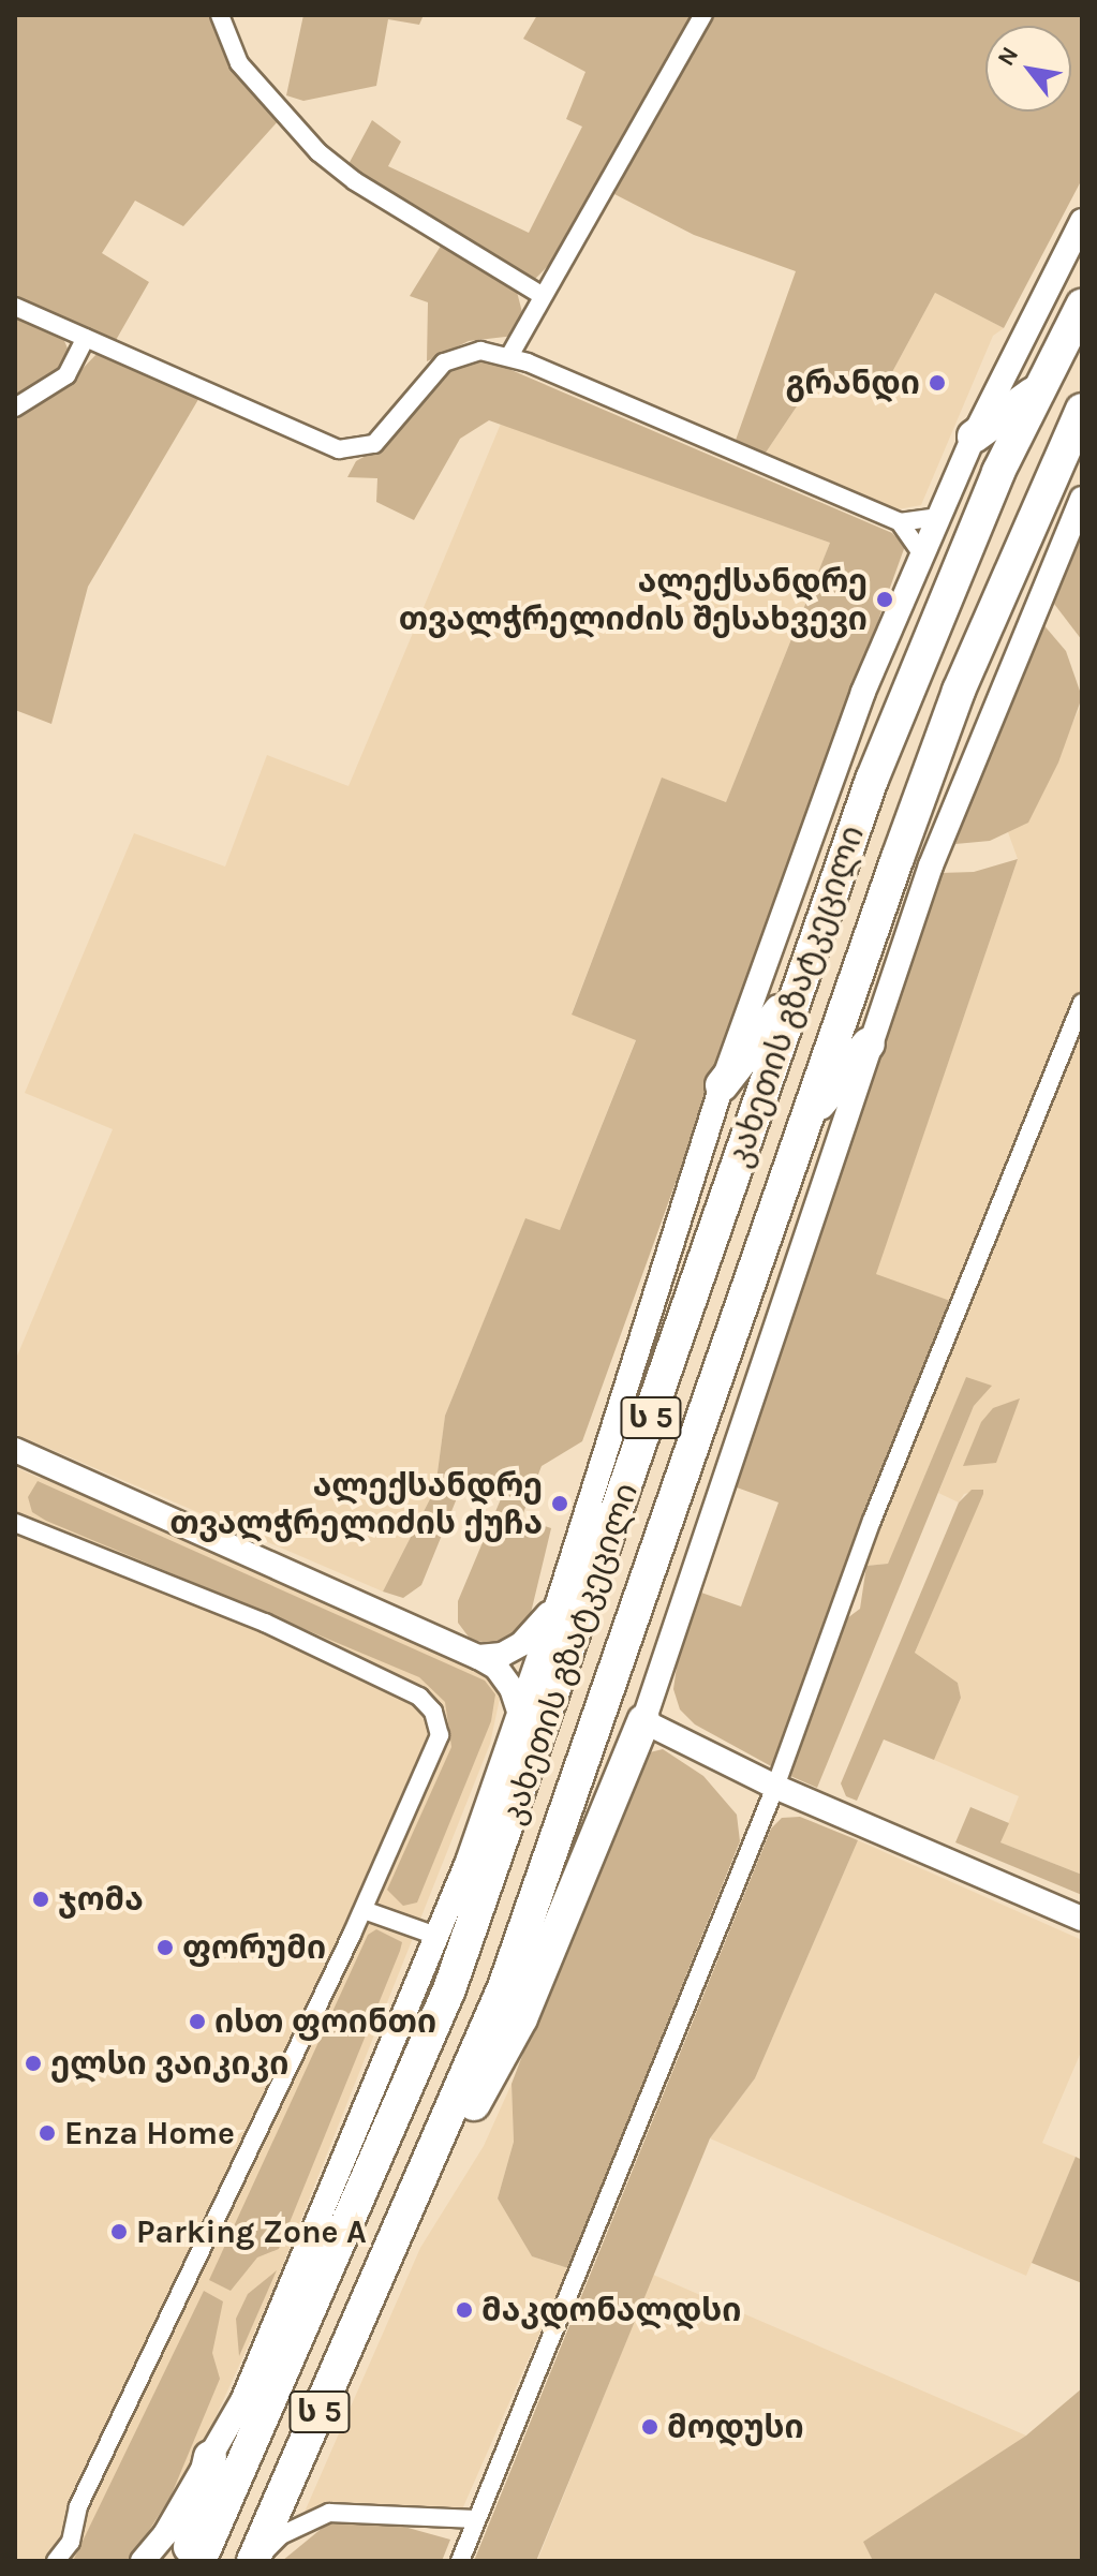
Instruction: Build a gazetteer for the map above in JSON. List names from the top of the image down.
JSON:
{
  "streets": {
    "highway": ["კახეთის გზატკეცილი", "ს 5"]
  },
  "places": [
    "გრანდი",
    "ალექსანდრე თვალჭრელიძის შესახვევი",
    "ალექსანდრე თვალჭრელიძის ქუჩა",
    "ჯომა",
    "ფორუმი",
    "ისთ ფოინთი",
    "ელსი ვაიკიკი",
    "Enza Home",
    "Parking Zone A",
    "მაკდონალდსი",
    "მოდუსი"
  ],
  "north": "top left"
}
